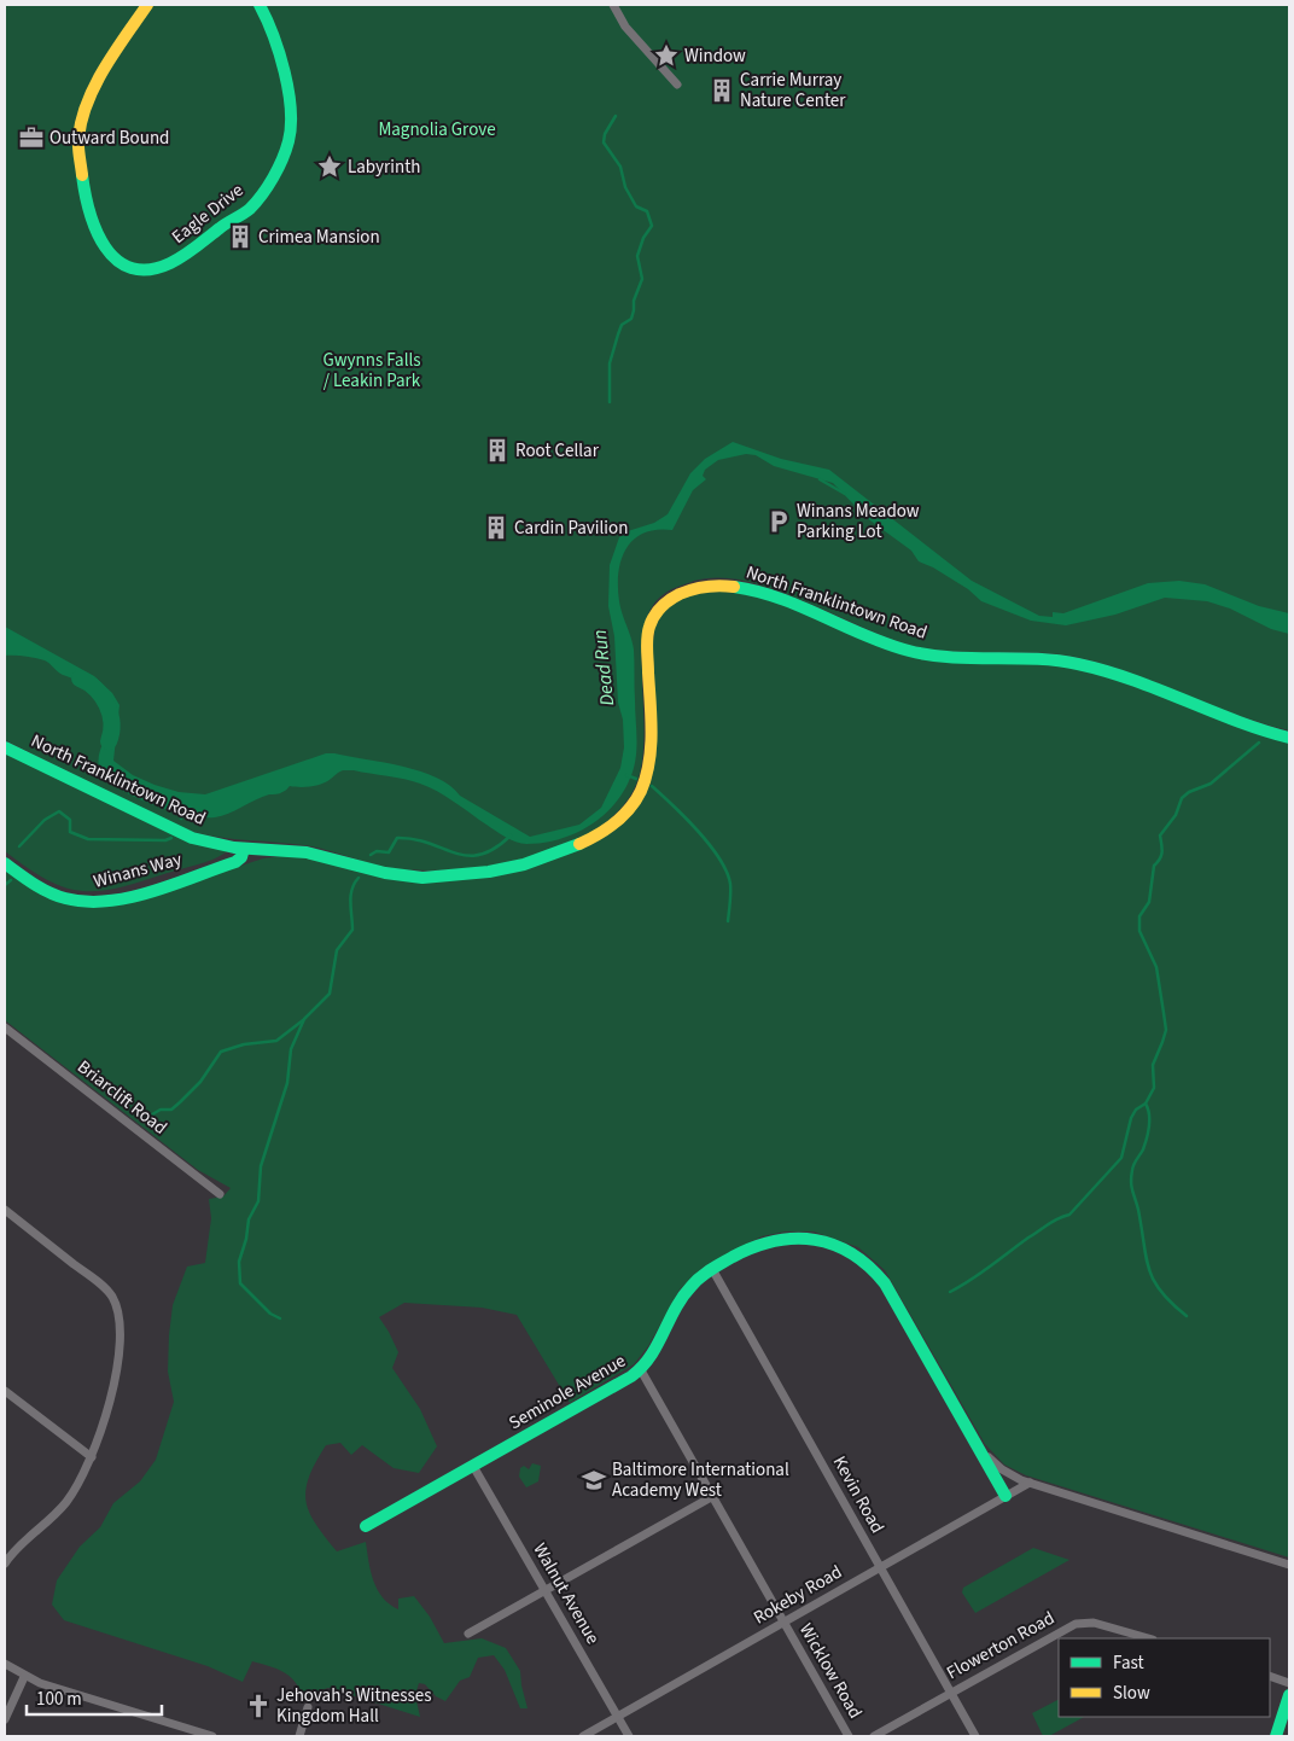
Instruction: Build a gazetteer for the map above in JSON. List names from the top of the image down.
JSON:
{
  "streets": {
    "street": [
      "Eagle Drive",
      "North Franklintown Road",
      "Winans Way",
      "Briarclift Road",
      "Seminole Avenue",
      "Kevin Road",
      "Walnut Avenue",
      "Rokeby Road",
      "Flowerton Road",
      "Wicklow Road"
    ]
  },
  "crossings": [
    ["North Franklintown Road", "Winans Way"],
    ["Seminole Avenue", "Kevin Road"],
    ["Seminole Avenue", "Walnut Avenue"],
    ["Seminole Avenue", "Rokeby Road"],
    ["Seminole Avenue", "Wicklow Road"],
    ["Kevin Road", "Rokeby Road"],
    ["Kevin Road", "Flowerton Road"],
    ["Walnut Avenue", "Rokeby Road"],
    ["Rokeby Road", "Wicklow Road"]
  ],
  "water": ["Dead Run"],
  "parks": ["Magnolia Grove", "Gwynns Falls / Leakin Park"],
  "places": {
    "place": ["Window", "Labyrinth"],
    "building": [
      "Carrie Murray Nature Center",
      "Crimea Mansion",
      "Root Cellar",
      "Cardin Pavilion"
    ],
    "office": ["Outward Bound"],
    "parking": ["Winans Meadow Parking Lot"],
    "school or university": ["Baltimore International Academy West"],
    "church": ["Jehovah's Witnesses Kingdom Hall"]
  },
  "legend": ["Fast", "Slow"],
  "scale_bar": "100 m"
}
